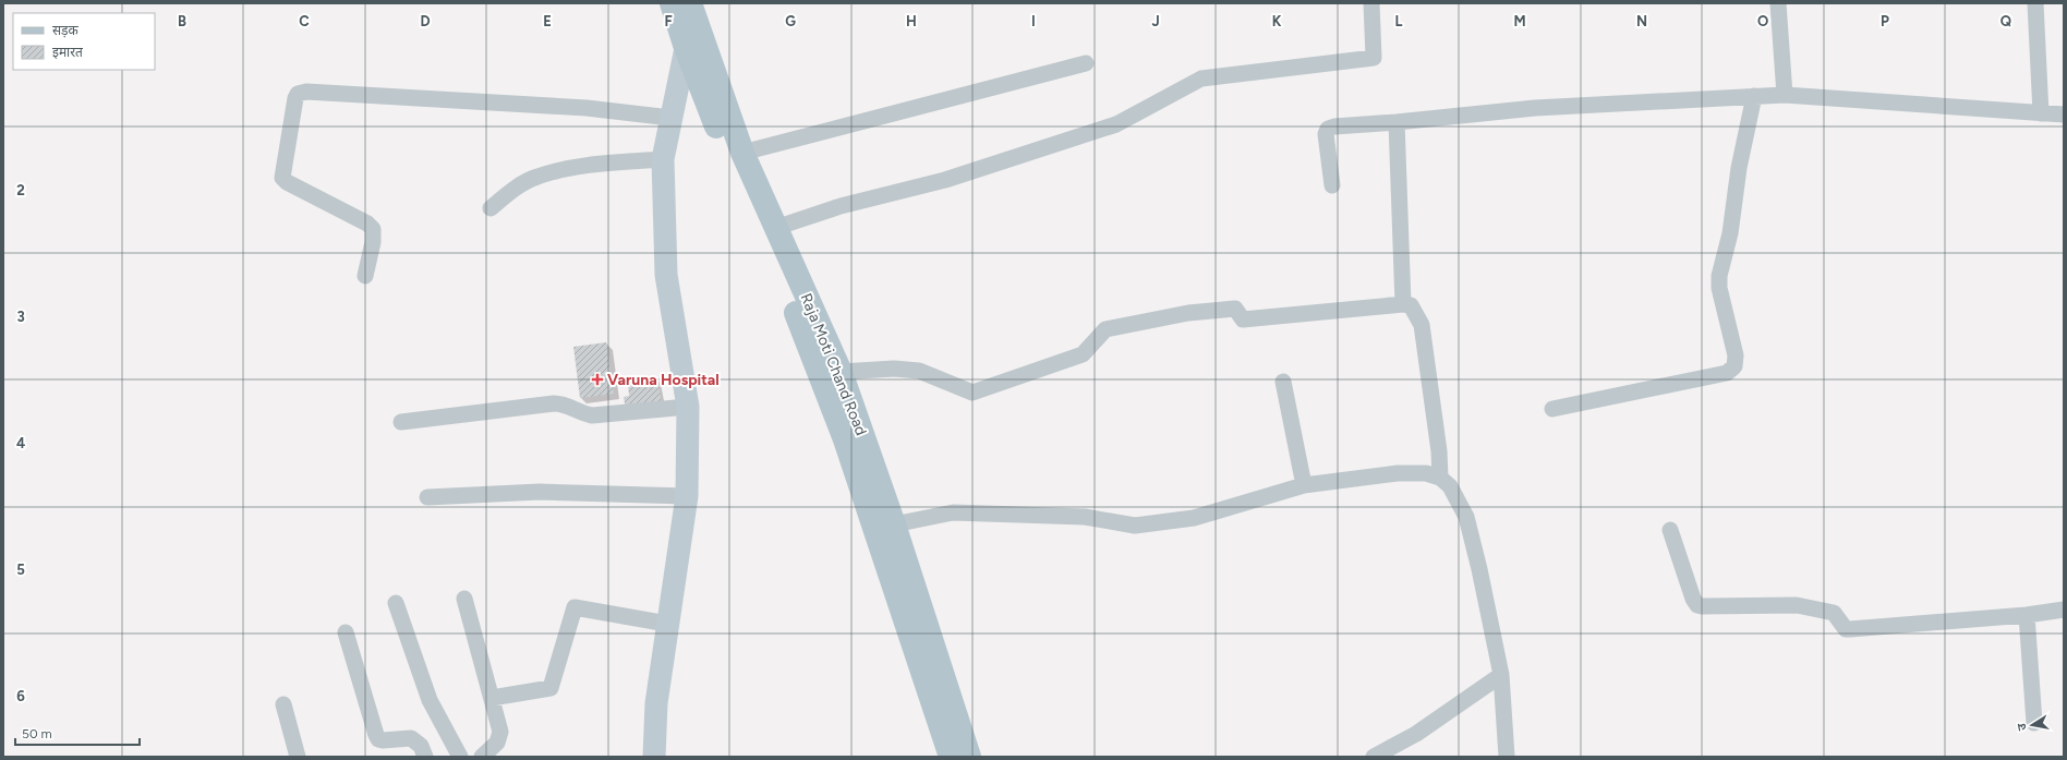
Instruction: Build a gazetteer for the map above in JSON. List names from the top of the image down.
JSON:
{
  "streets": {
    "main road": ["Raja Moti Chand Road"]
  },
  "places": {
    "health": ["Varuna Hospital"]
  },
  "legend": ["सड़क", "इमारत"],
  "scale_bar": "50 m",
  "north": "left",
  "grid": {
    "columns": [
      "B",
      "C",
      "D",
      "E",
      "F",
      "G",
      "H",
      "I",
      "J",
      "K",
      "L",
      "M",
      "N",
      "O",
      "P",
      "Q"
    ],
    "rows": [
      "2",
      "3",
      "4",
      "5",
      "6"
    ]
  }
}
